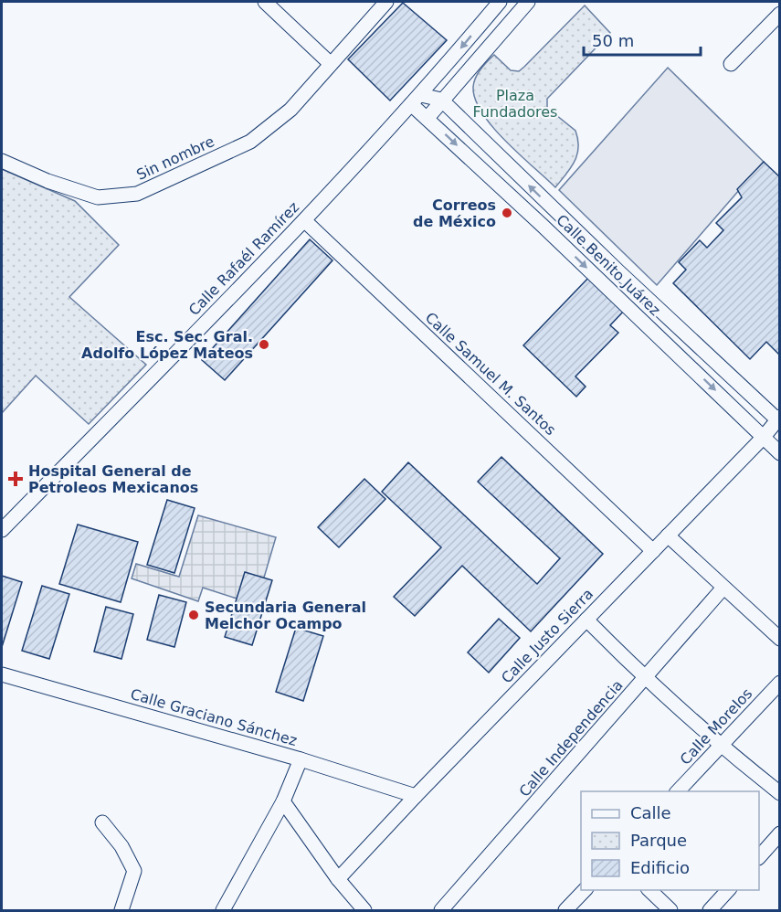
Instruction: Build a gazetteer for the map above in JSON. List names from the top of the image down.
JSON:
{
  "streets": {
    "street": [
      "Sin nombre",
      "Calle Rafaél Ramírez",
      "Calle Benito Juárez",
      "Calle Samuel M. Santos",
      "Calle Justo Sierra",
      "Calle Graciano Sánchez",
      "Calle Morelos",
      "Calle Independencia"
    ]
  },
  "crossings": [
    ["Calle Rafaél Ramírez", "Calle Benito Juárez"],
    ["Calle Rafaél Ramírez", "Calle Samuel M. Santos"],
    ["Calle Benito Juárez", "Calle Justo Sierra"],
    ["Calle Samuel M. Santos", "Calle Justo Sierra"],
    ["Calle Justo Sierra", "Calle Graciano Sánchez"]
  ],
  "parks": ["Plaza Fundadores"],
  "places": {
    "other": ["Correos de México", "Esc. Sec. Gral. Adolfo López Mateos", "Secundaria General Melchor Ocampo"],
    "health": ["Hospital General de Petroleos Mexicanos"]
  },
  "legend": ["Calle", "Parque", "Edificio"],
  "scale_bar": "50 m"
}
